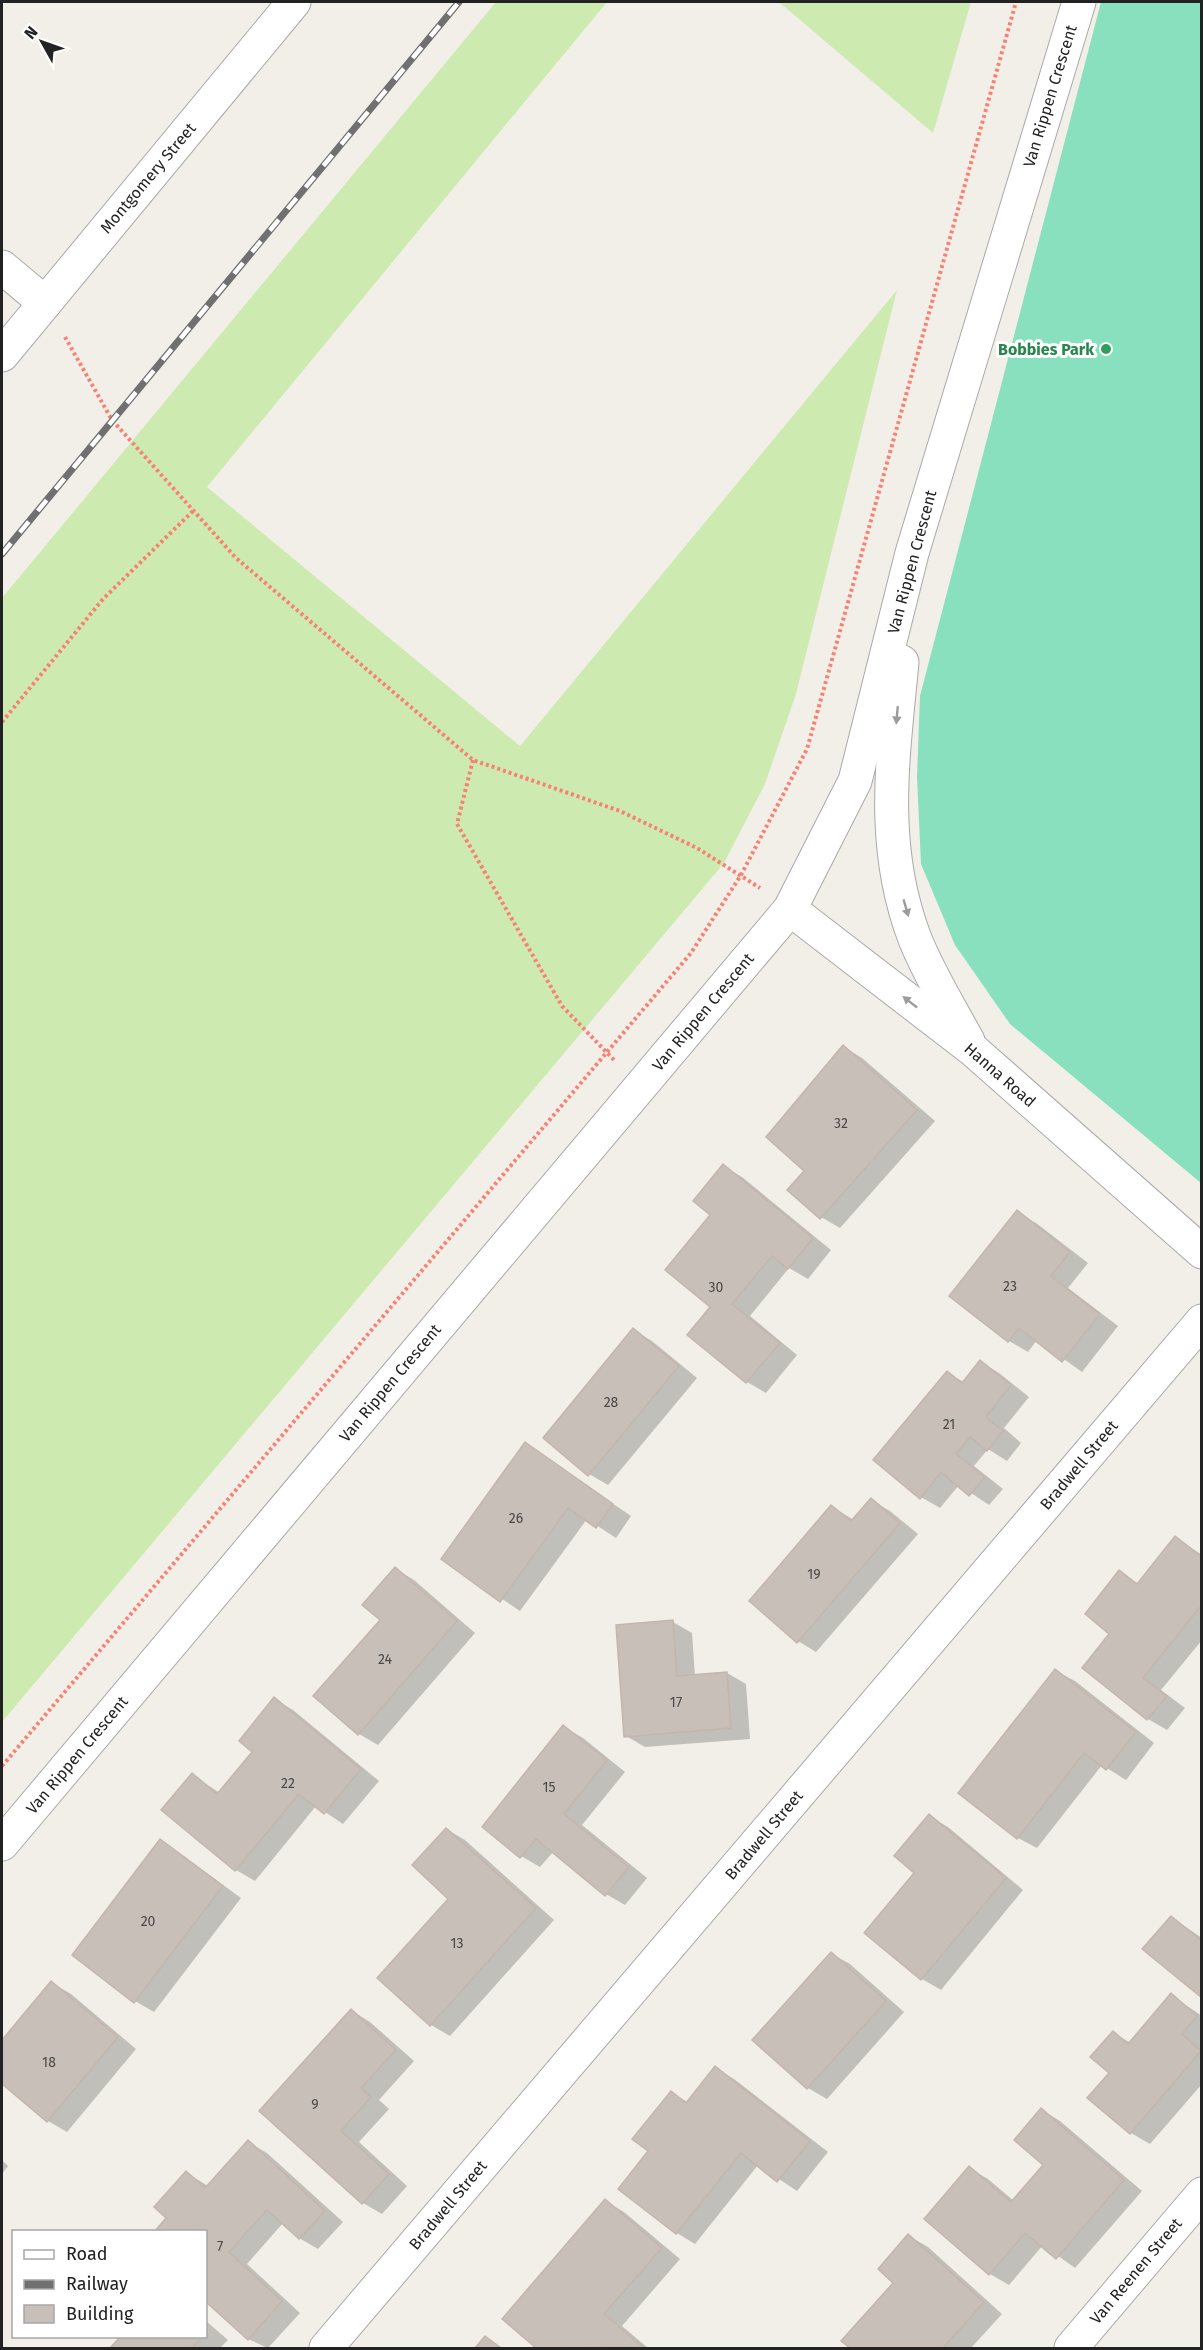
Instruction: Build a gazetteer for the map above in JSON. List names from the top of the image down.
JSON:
{
  "streets": {
    "street": [
      "Van Rippen Crescent",
      "Montgomery Street",
      "Hanna Road",
      "Bradwell Street",
      "Van Reenen Street"
    ]
  },
  "crossings": [
    ["Van Rippen Crescent", "Hanna Road"]
  ],
  "one_way": ["Hanna Road"],
  "places": ["Bobbies Park"],
  "house_numbers": [
    "32",
    "23",
    "30",
    "28",
    "21",
    "26",
    "19",
    "24",
    "17",
    "22",
    "15",
    "20",
    "13",
    "18",
    "9",
    "7"
  ],
  "legend": ["Road", "Railway", "Building"],
  "north": "top left"
}
